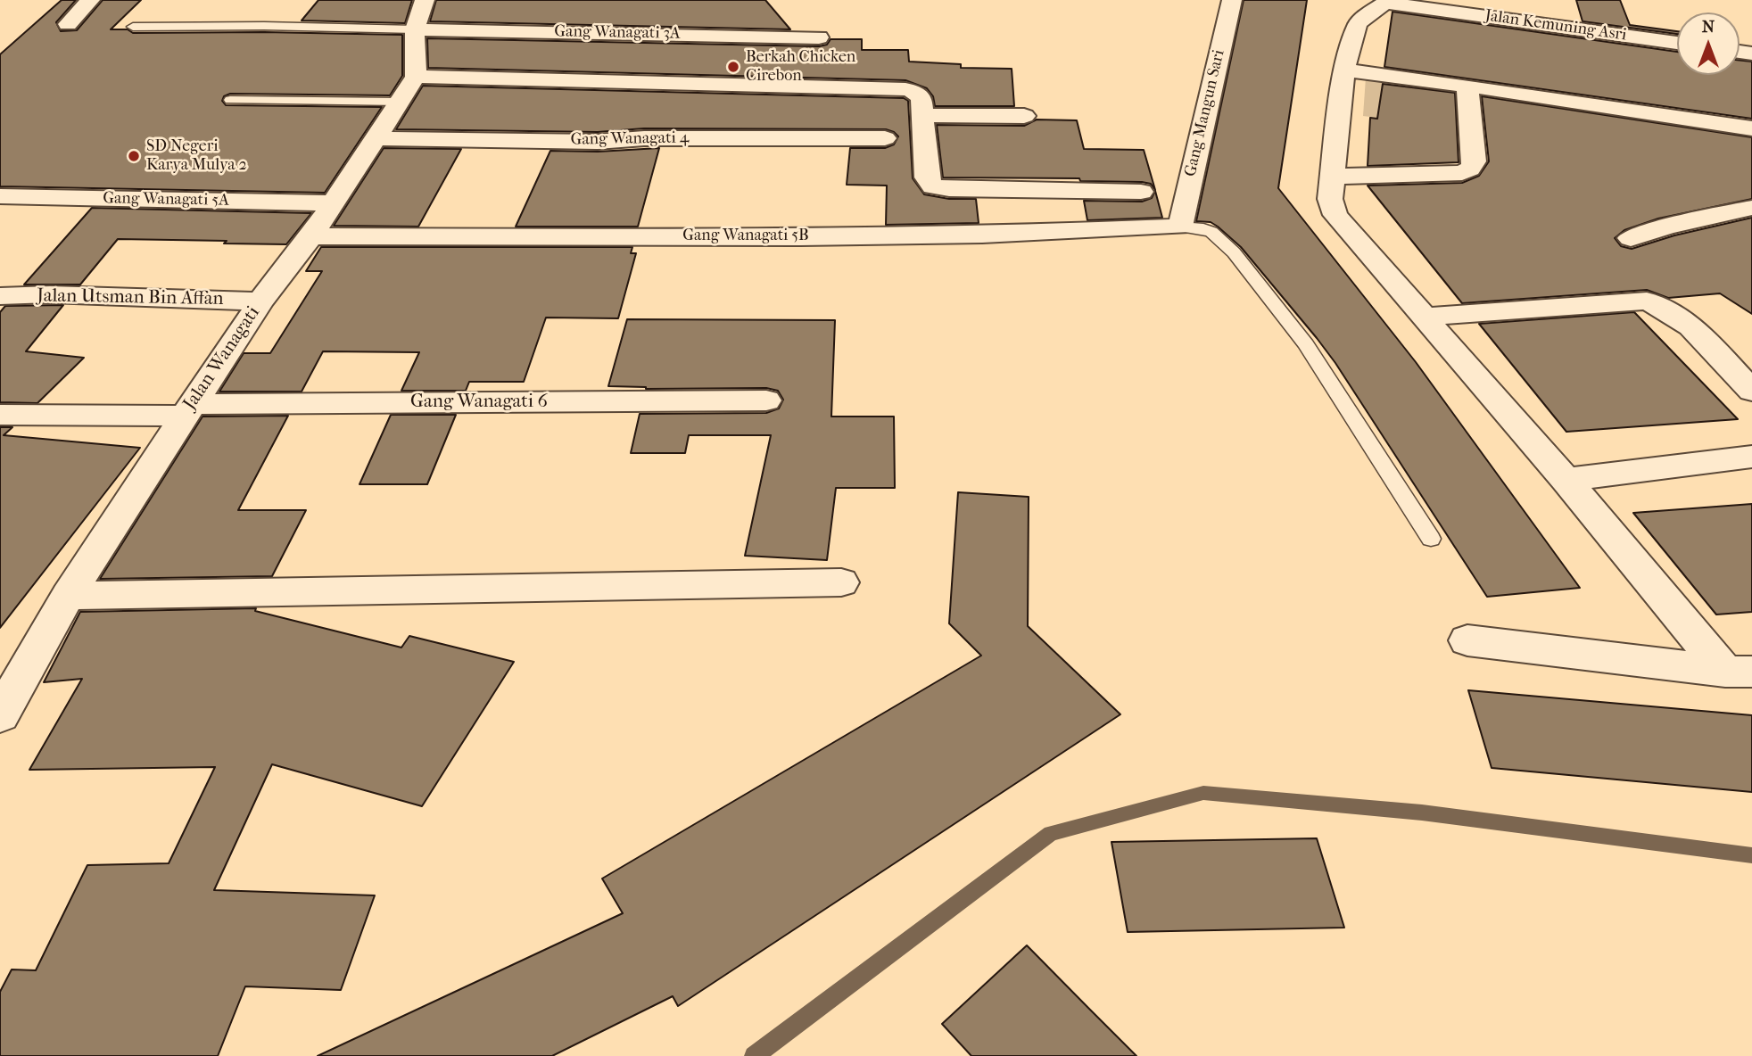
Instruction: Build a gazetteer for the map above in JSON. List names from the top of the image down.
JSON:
{
  "streets": {
    "street": [
      "Jalan Kemuning Asri",
      "Gang Wanagati 3A",
      "Gang Mangun Sari",
      "Gang Wanagati 4",
      "Gang Wanagati 5A",
      "Gang Wanagati 5B",
      "Jalan Utsman Bin Affan",
      "Jalan Wanagati",
      "Gang Wanagati 6"
    ]
  },
  "crossings": [
    ["Gang Mangun Sari", "Gang Wanagati 5B"],
    ["Gang Wanagati 4", "Jalan Wanagati"],
    ["Gang Wanagati 5A", "Jalan Wanagati"],
    ["Gang Wanagati 5B", "Jalan Wanagati"],
    ["Jalan Utsman Bin Affan", "Jalan Wanagati"],
    ["Jalan Wanagati", "Gang Wanagati 6"]
  ],
  "places": ["Berkah Chicken Cirebon", "SD Negeri Karya Mulya 2"],
  "north": "top"
}
